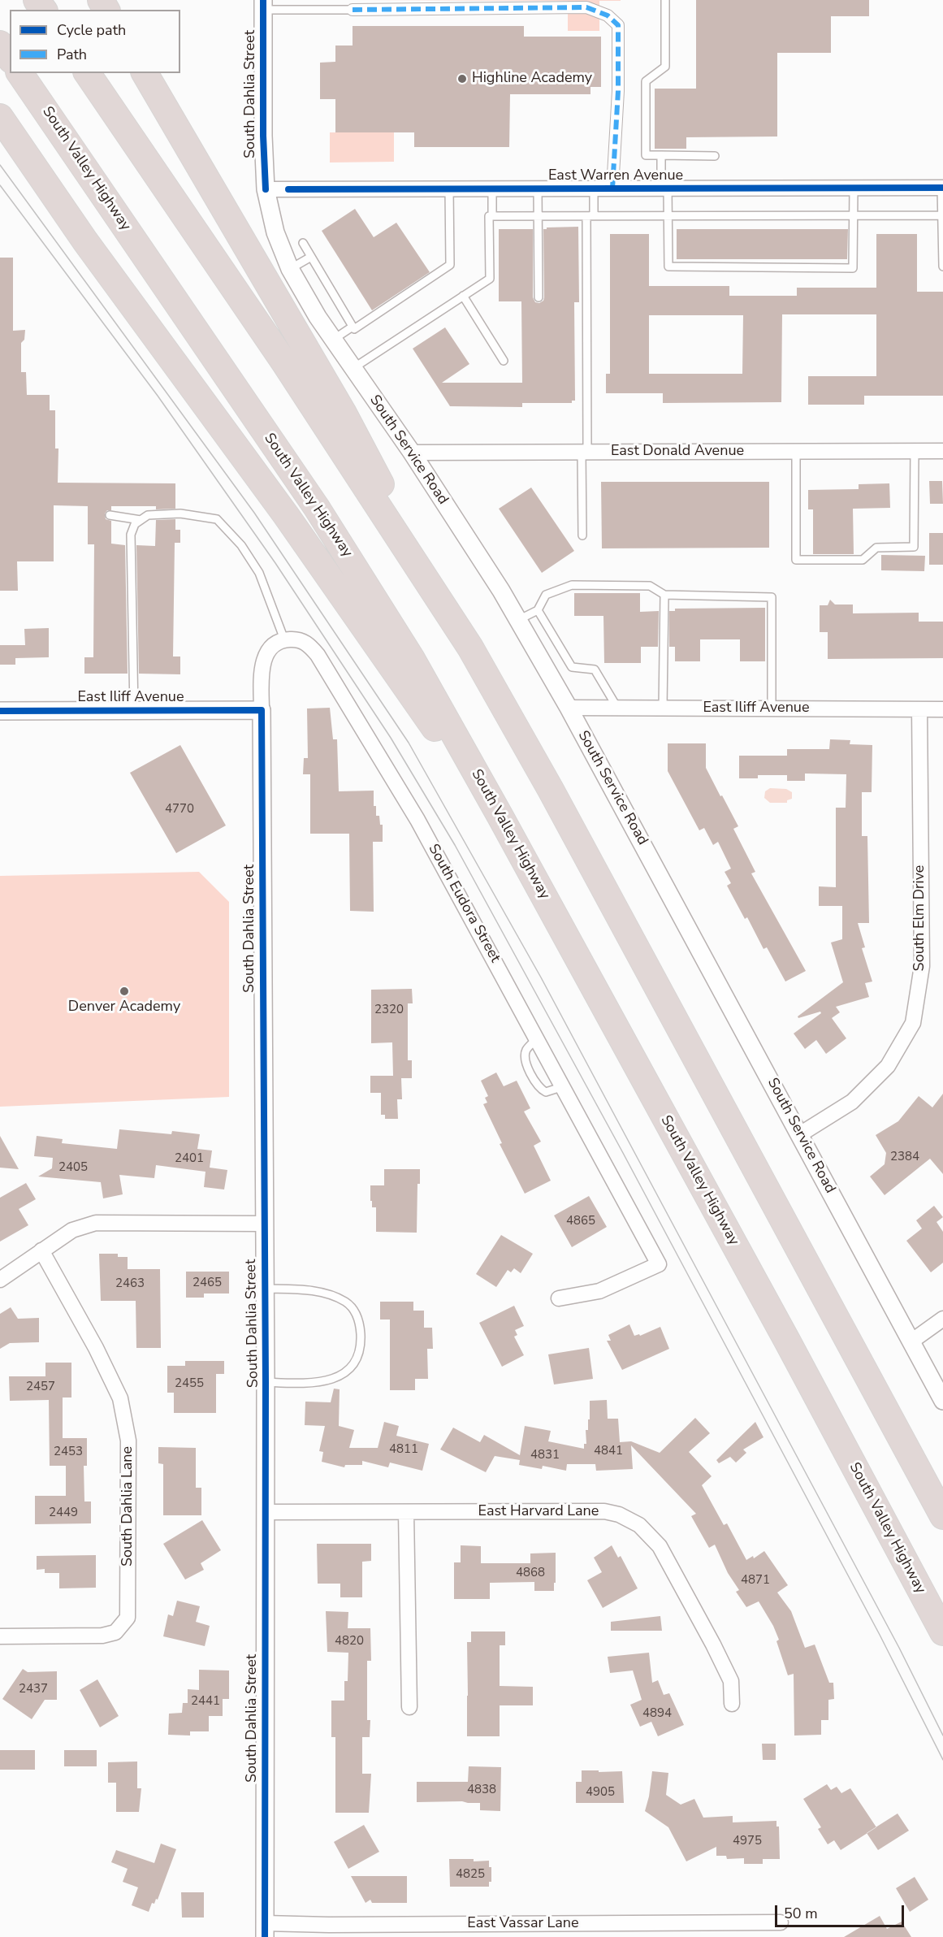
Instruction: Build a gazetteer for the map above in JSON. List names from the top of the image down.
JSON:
{
  "streets": {
    "highway": ["South Valley Highway"],
    "street": [
      "South Dahlia Street",
      "East Warren Avenue",
      "South Service Road",
      "East Donald Avenue",
      "East Iliff Avenue",
      "South Eudora Street",
      "South Elm Drive",
      "South Dahlia Lane",
      "East Harvard Lane",
      "East Vassar Lane"
    ]
  },
  "crossings": [
    ["South Dahlia Street", "East Warren Avenue"],
    ["South Dahlia Street", "South Service Road"],
    ["South Dahlia Street", "East Iliff Avenue"],
    ["South Dahlia Street", "East Harvard Lane"],
    ["South Dahlia Street", "East Vassar Lane"],
    ["East Warren Avenue", "South Service Road"],
    ["South Service Road", "East Donald Avenue"],
    ["South Service Road", "East Iliff Avenue"],
    ["South Service Road", "South Elm Drive"],
    ["East Iliff Avenue", "South Elm Drive"]
  ],
  "places": ["Highline Academy", "Denver Academy"],
  "house_numbers": [
    "4770",
    "2320",
    "2384",
    "2401",
    "2405",
    "4865",
    "2465",
    "2463",
    "2455",
    "2457",
    "4811",
    "4841",
    "2453",
    "4831",
    "2449",
    "4868",
    "4871",
    "4820",
    "2437",
    "2441",
    "4894",
    "4838",
    "4905",
    "4975",
    "4825"
  ],
  "legend": ["Cycle path", "Path"],
  "scale_bar": "50 m"
}
